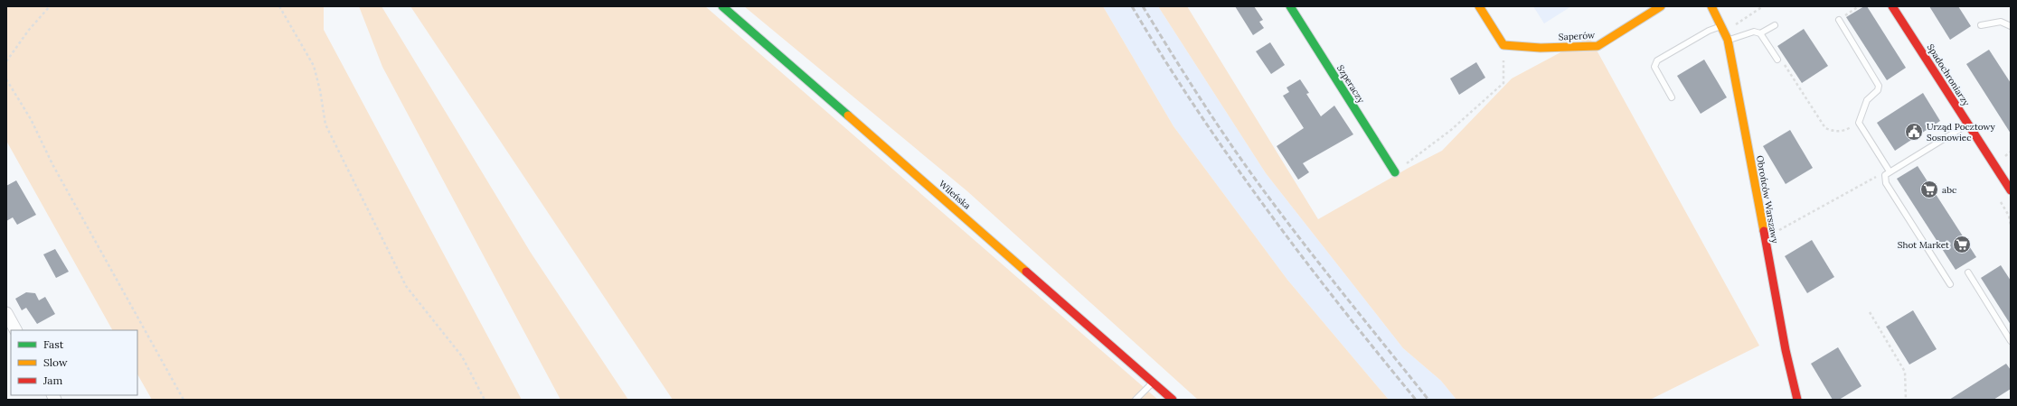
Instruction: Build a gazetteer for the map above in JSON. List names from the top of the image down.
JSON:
{
  "streets": {
    "street": [
      "Saperów",
      "Spadochroniarzy",
      "Szperaczy",
      "Wileńska",
      "Obrońców Warszawy"
    ]
  },
  "places": {
    "public building": ["Urząd Pocztowy Sosnowiec"],
    "supermarket": ["abc", "Shot Market"]
  },
  "legend": ["Fast", "Slow", "Jam"]
}
